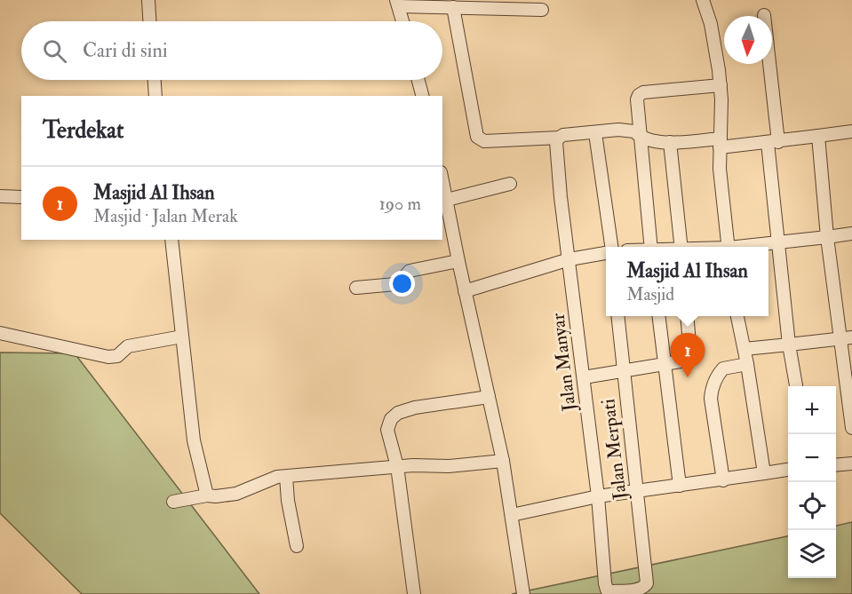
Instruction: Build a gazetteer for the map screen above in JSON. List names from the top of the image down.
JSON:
{
  "streets": {
    "street": ["Jalan Manyar", "Jalan Merpati"]
  },
  "crossings": [
    ["Jalan Manyar", "Jalan Merpati"]
  ],
  "north": "bottom",
  "page": {
    "search": "Cari di sini",
    "heading": "Terdekat",
    "list": [
      {
        "mark": "1",
        "name": "Masjid Al Ihsan",
        "note": "Masjid · Jalan Merak",
        "value": "190 m"
      }
    ],
    "popup": ["Masjid Al Ihsan", "Masjid"],
    "pins": "1",
    "map_buttons": ["+", "−"]
  }
}
